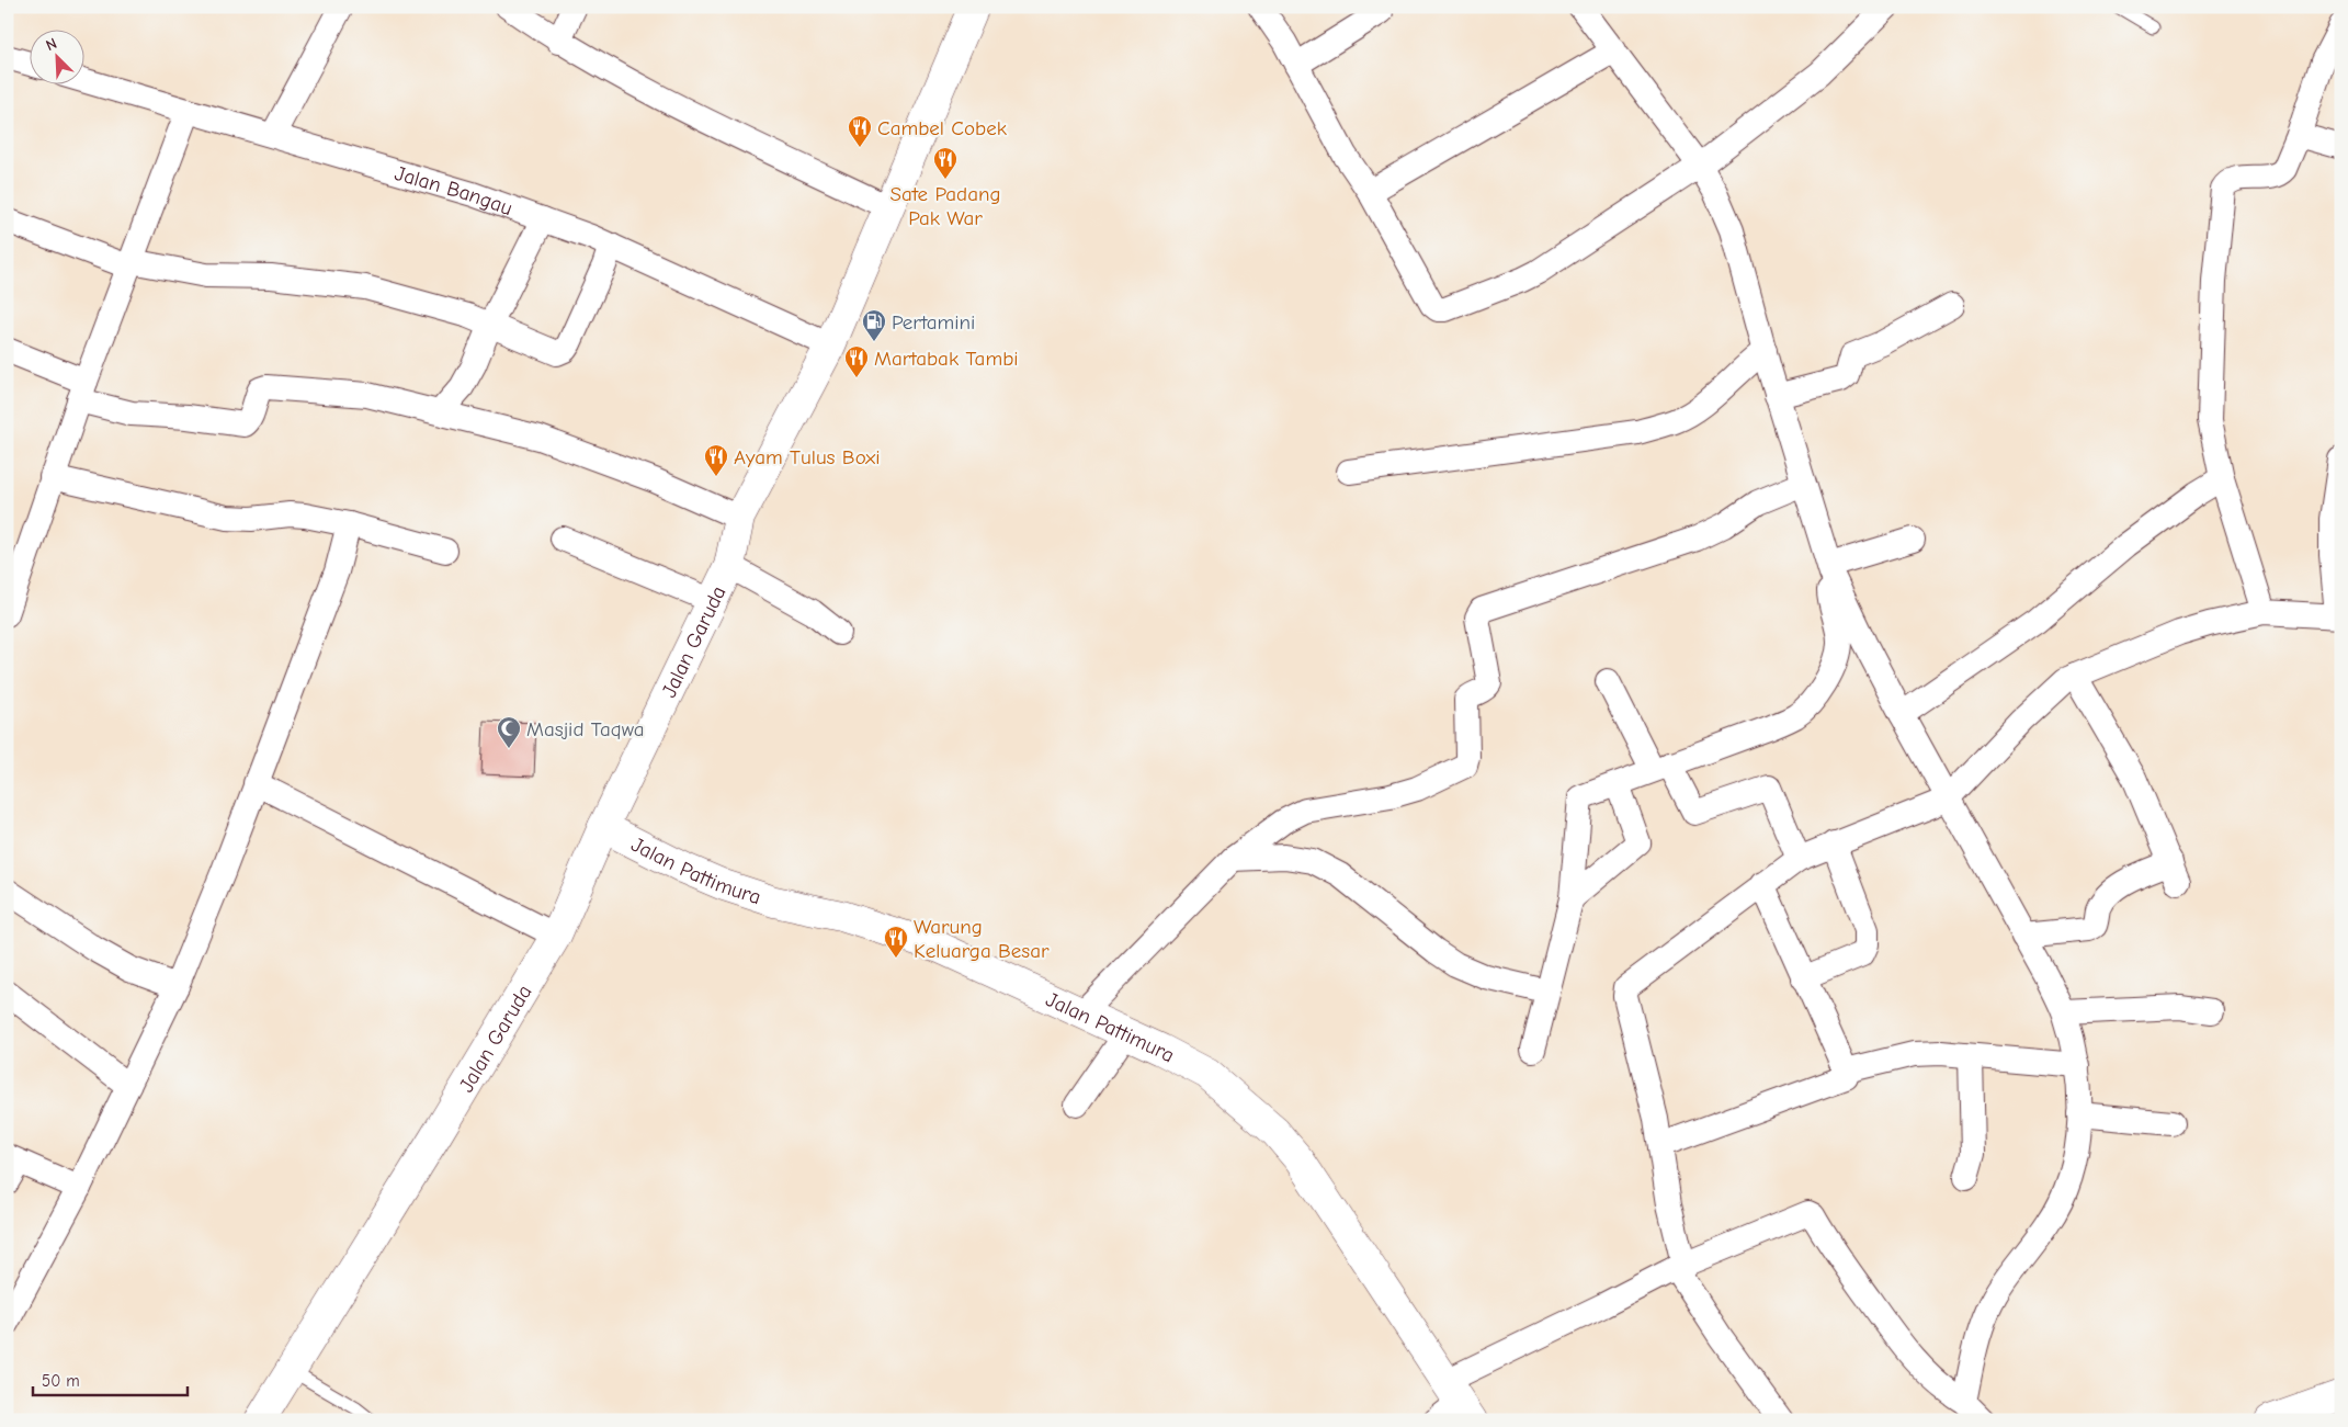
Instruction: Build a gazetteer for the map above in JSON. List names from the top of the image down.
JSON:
{
  "streets": {
    "main road": ["Jalan Garuda", "Jalan Pattimura"],
    "street": ["Jalan Bangau"]
  },
  "crossings": [
    ["Jalan Bangau", "Jalan Garuda"],
    ["Jalan Garuda", "Jalan Pattimura"]
  ],
  "places": {
    "restaurant": [
      "Cambel Cobek",
      "Sate Padang Pak War",
      "Martabak Tambi",
      "Ayam Tulus Boxi",
      "Warung Keluarga Besar"
    ],
    "fuel station": ["Pertamini"],
    "mosque": ["Masjid Taqwa"]
  },
  "scale_bar": "50 m",
  "north": "top left"
}
